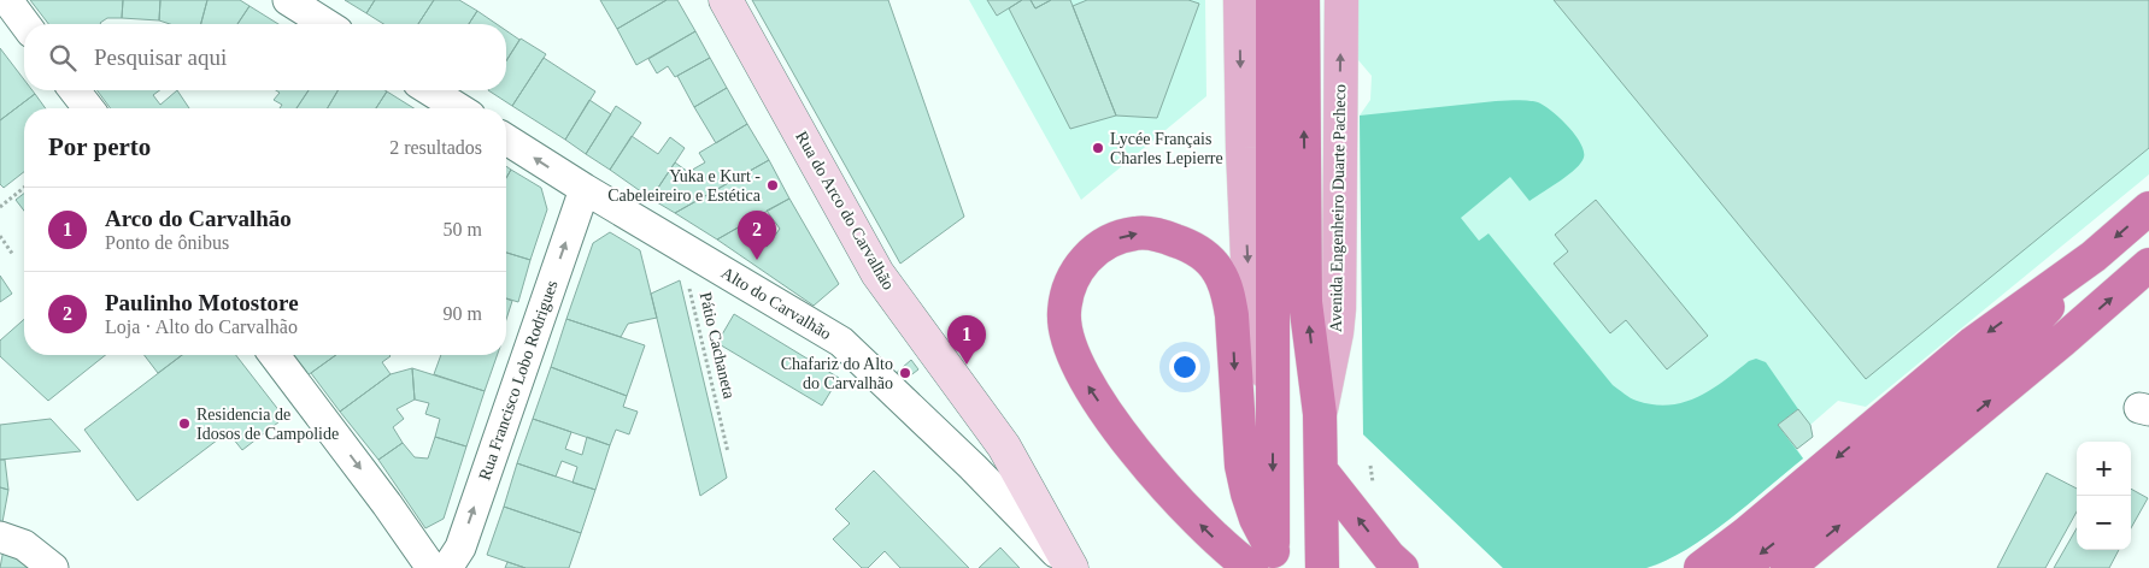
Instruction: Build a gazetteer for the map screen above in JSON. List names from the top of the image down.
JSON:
{
  "streets": {
    "highway": ["Avenida Engenheiro Duarte Pacheco"],
    "street": ["Rua do Arco do Carvalhão", "Alto do Carvalhão", "Rua Francisco Lobo Rodrigues"],
    "path": ["Pátio Cachaneta"]
  },
  "crossings": [
    ["Rua do Arco do Carvalhão", "Alto do Carvalhão"],
    ["Alto do Carvalhão", "Pátio Cachaneta"],
    ["Alto do Carvalhão", "Rua Francisco Lobo Rodrigues"]
  ],
  "one_way": ["Rua Francisco Lobo Rodrigues"],
  "places": [
    "Lycée Français Charles Lepierre",
    "Yuka e Kurt - Cabeleireiro e Estética",
    "Chafariz do Alto do Carvalhão",
    "Residencia de Idosos de Campolide"
  ],
  "page": {
    "search": "Pesquisar aqui",
    "heading": ["Por perto", "2 resultados"],
    "list": [
      {
        "mark": "1",
        "name": "Arco do Carvalhão",
        "note": "Ponto de ônibus",
        "value": "50 m"
      },
      {
        "mark": "2",
        "name": "Paulinho Motostore",
        "note": "Loja · Alto do Carvalhão",
        "value": "90 m"
      }
    ],
    "pins": ["2", "1"],
    "map_buttons": ["+", "−"]
  }
}
